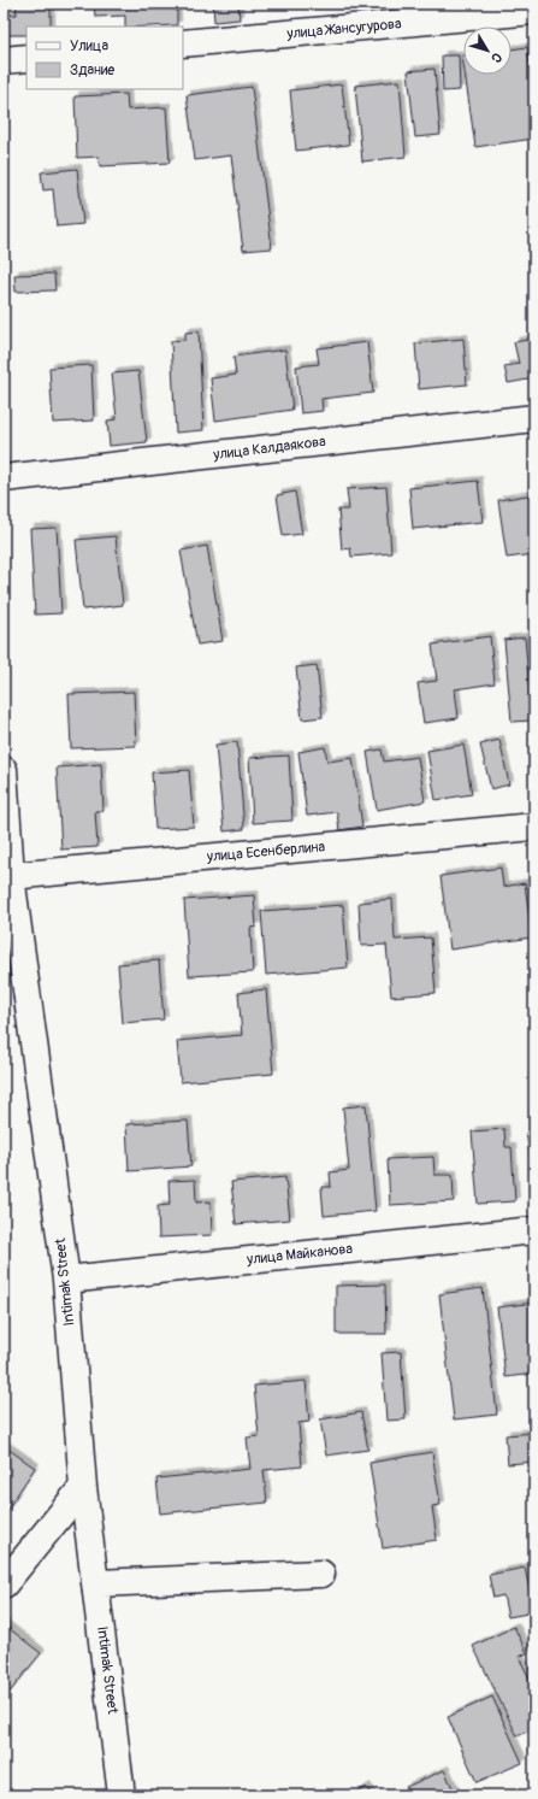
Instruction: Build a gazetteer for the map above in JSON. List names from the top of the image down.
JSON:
{
  "streets": {
    "street": [
      "улица Жансугурова",
      "улица Калдаякова",
      "улица Есенберлина",
      "улица Майканова",
      "Intimak Street"
    ]
  },
  "crossings": [
    ["улица Есенберлина", "Intimak Street"],
    ["улица Майканова", "Intimak Street"]
  ],
  "legend": ["Улица", "Здание"],
  "north": "bottom right"
}
